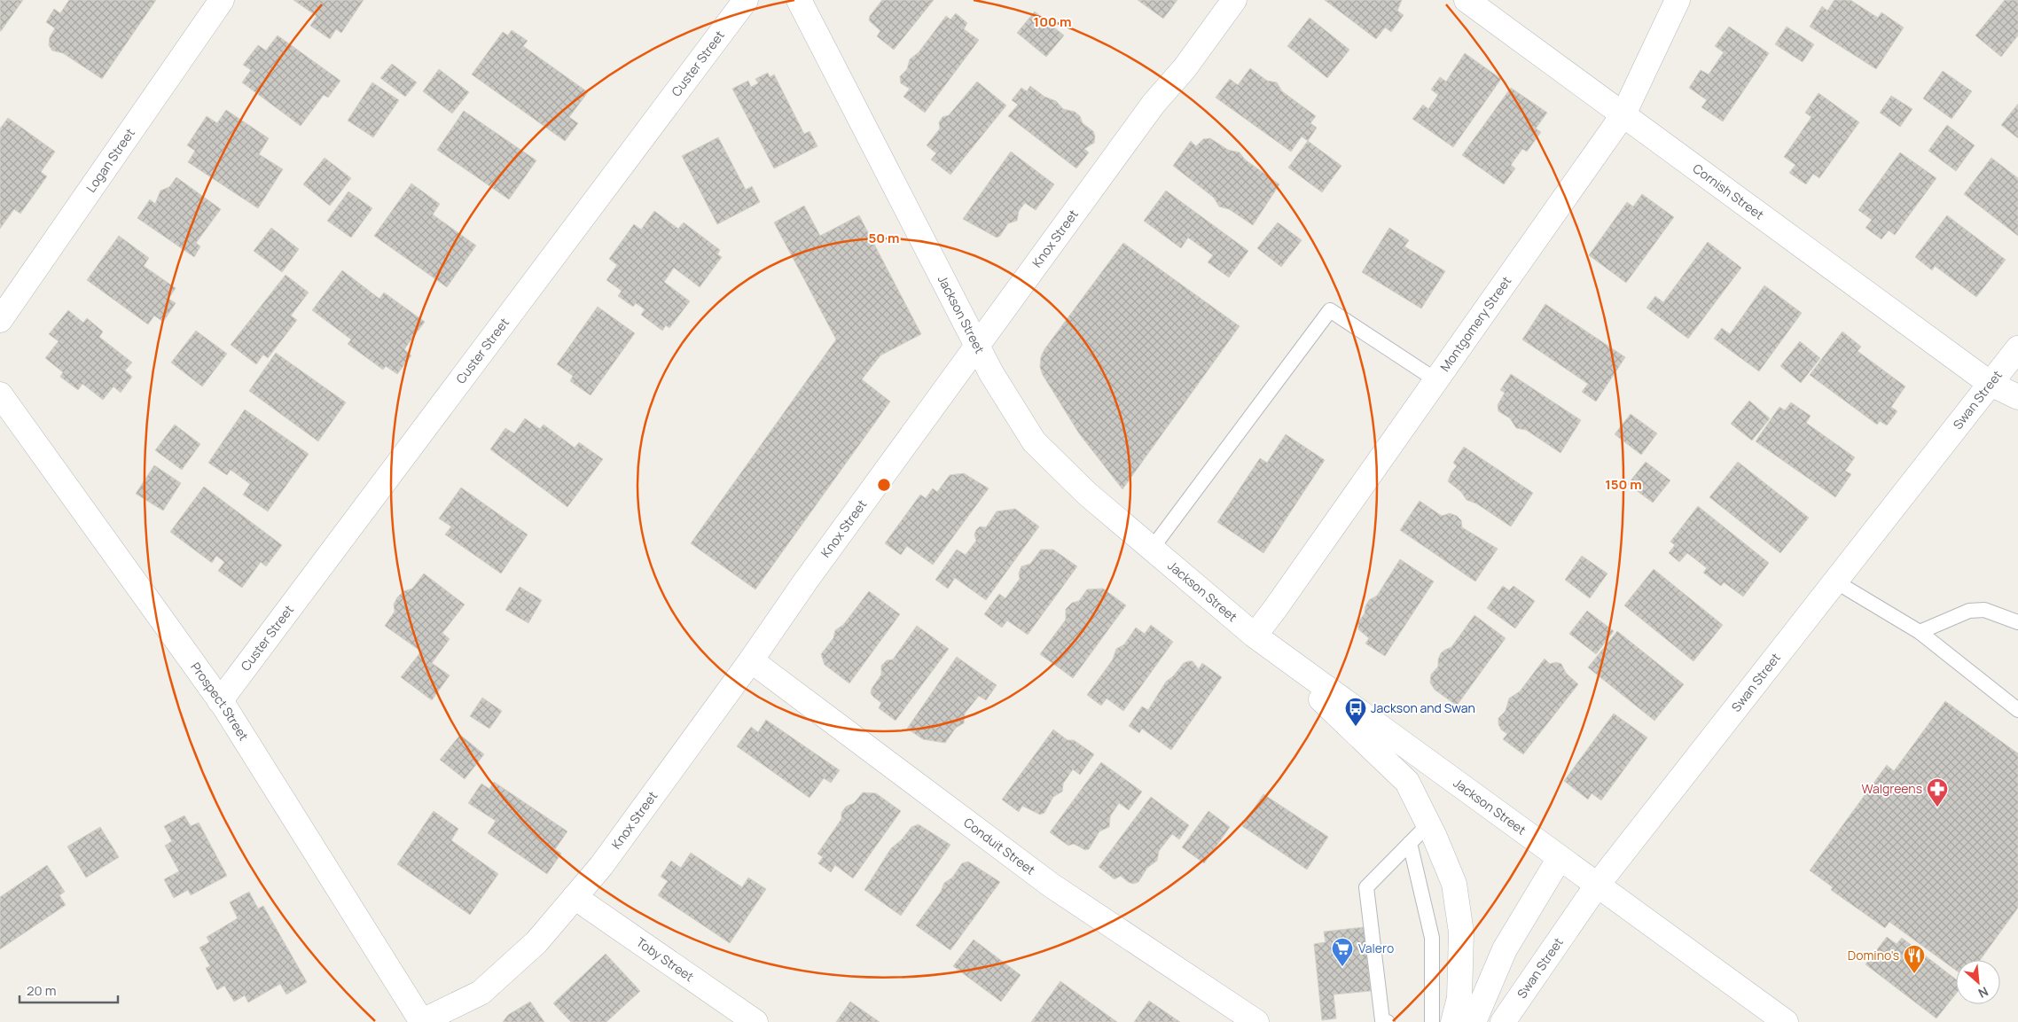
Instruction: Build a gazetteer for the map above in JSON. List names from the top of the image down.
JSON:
{
  "streets": {
    "street": [
      "Custer Street",
      "Logan Street",
      "Cornish Street",
      "Knox Street",
      "Jackson Street",
      "Montgomery Street",
      "Swan Street",
      "Prospect Street",
      "Conduit Street",
      "Toby Street"
    ]
  },
  "crossings": [
    ["Custer Street", "Prospect Street"],
    ["Cornish Street", "Montgomery Street"],
    ["Cornish Street", "Swan Street"],
    ["Knox Street", "Jackson Street"],
    ["Knox Street", "Prospect Street"],
    ["Knox Street", "Conduit Street"],
    ["Knox Street", "Toby Street"],
    ["Jackson Street", "Montgomery Street"],
    ["Jackson Street", "Swan Street"]
  ],
  "places": {
    "bus stop": ["Jackson and Swan"],
    "pharmacy": ["Walgreens"],
    "supermarket": ["Valero"],
    "restaurant": ["Domino's"]
  },
  "scale_bar": "20 m",
  "north": "bottom right",
  "rings": ["100 m", "50 m", "150 m"]
}
